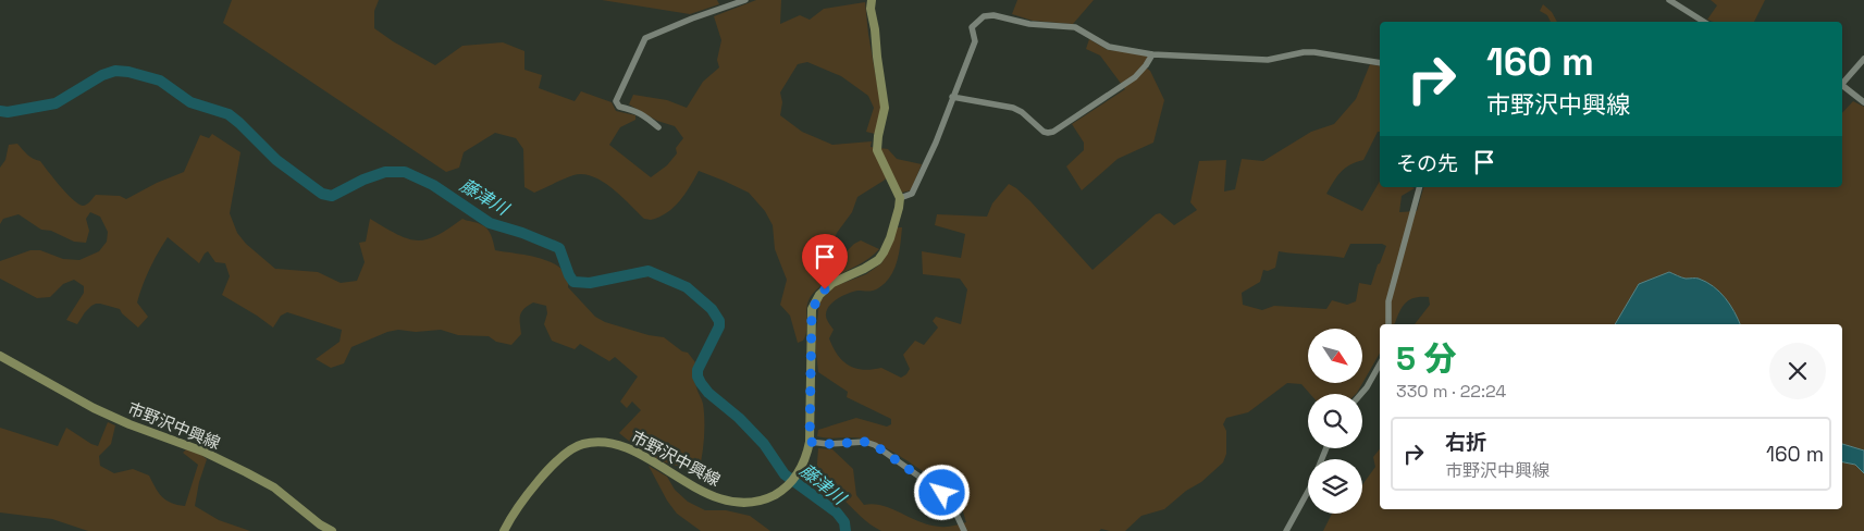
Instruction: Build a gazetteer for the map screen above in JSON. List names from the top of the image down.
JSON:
{
  "streets": {
    "main road": ["市野沢中興線"]
  },
  "water": ["藤津川"],
  "north": "bottom right",
  "page": {
    "turn": ["160 m", "市野沢中興線"],
    "then": "その先",
    "heading": ["5 分", "330 m · 22:24"],
    "list": [
      {
        "name": "右折",
        "note": "市野沢中興線",
        "value": "160 m"
      }
    ]
  }
}
